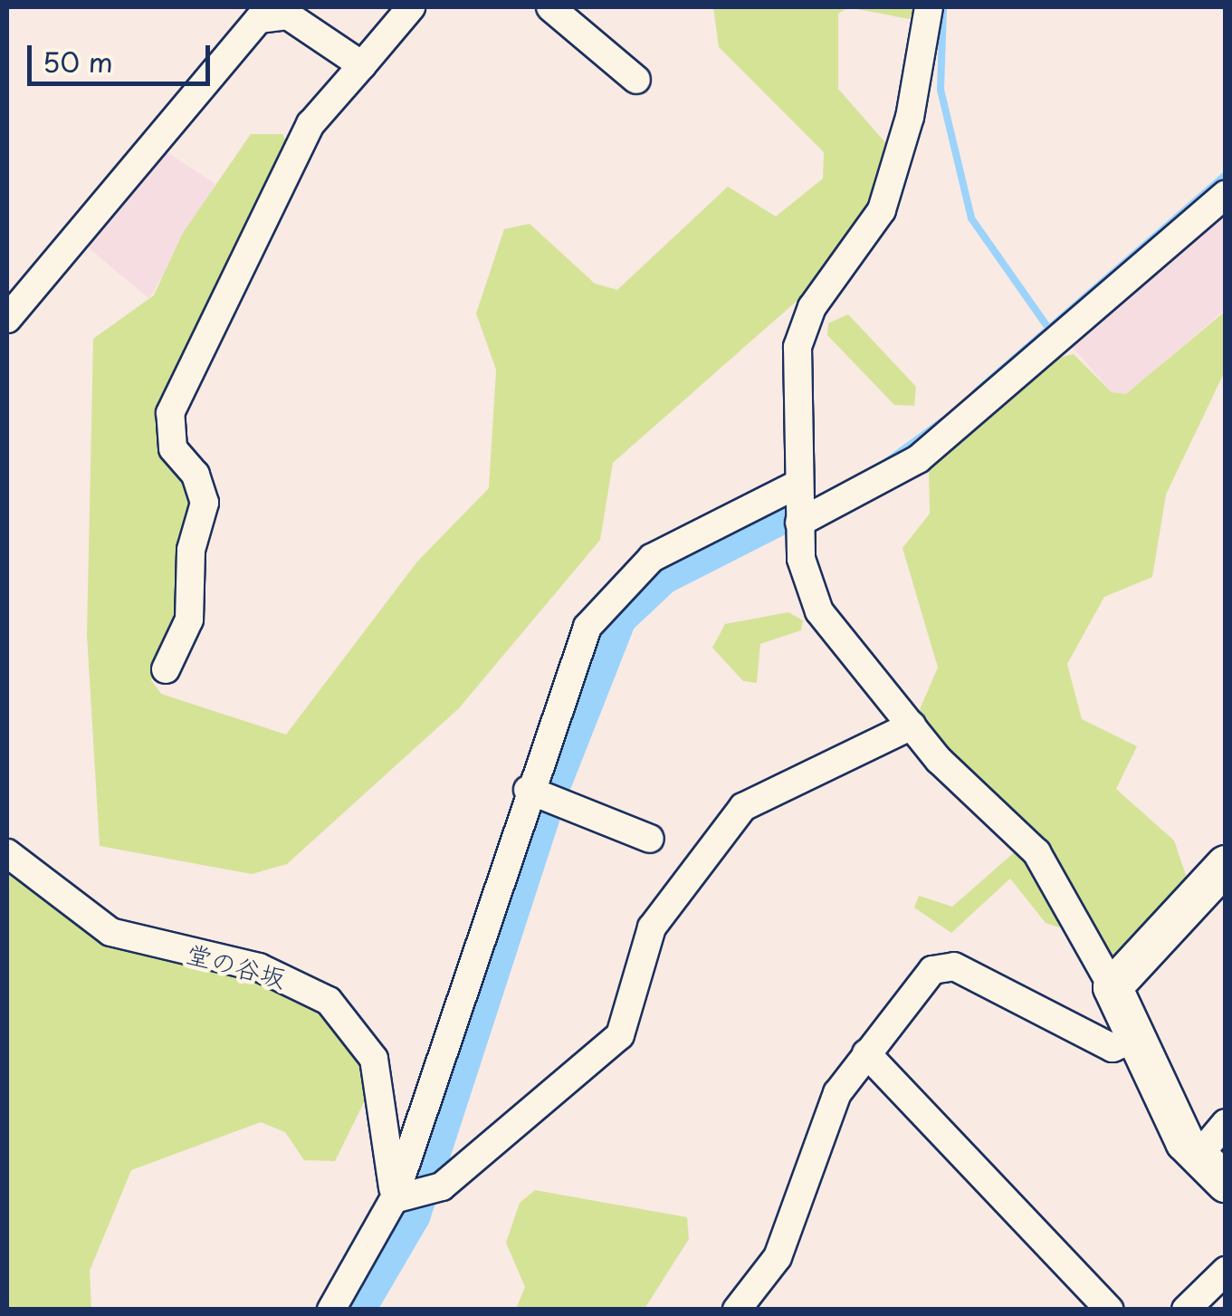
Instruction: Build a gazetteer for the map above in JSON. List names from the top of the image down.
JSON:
{
  "streets": {
    "street": ["堂の谷坂"]
  },
  "scale_bar": "50 m"
}
